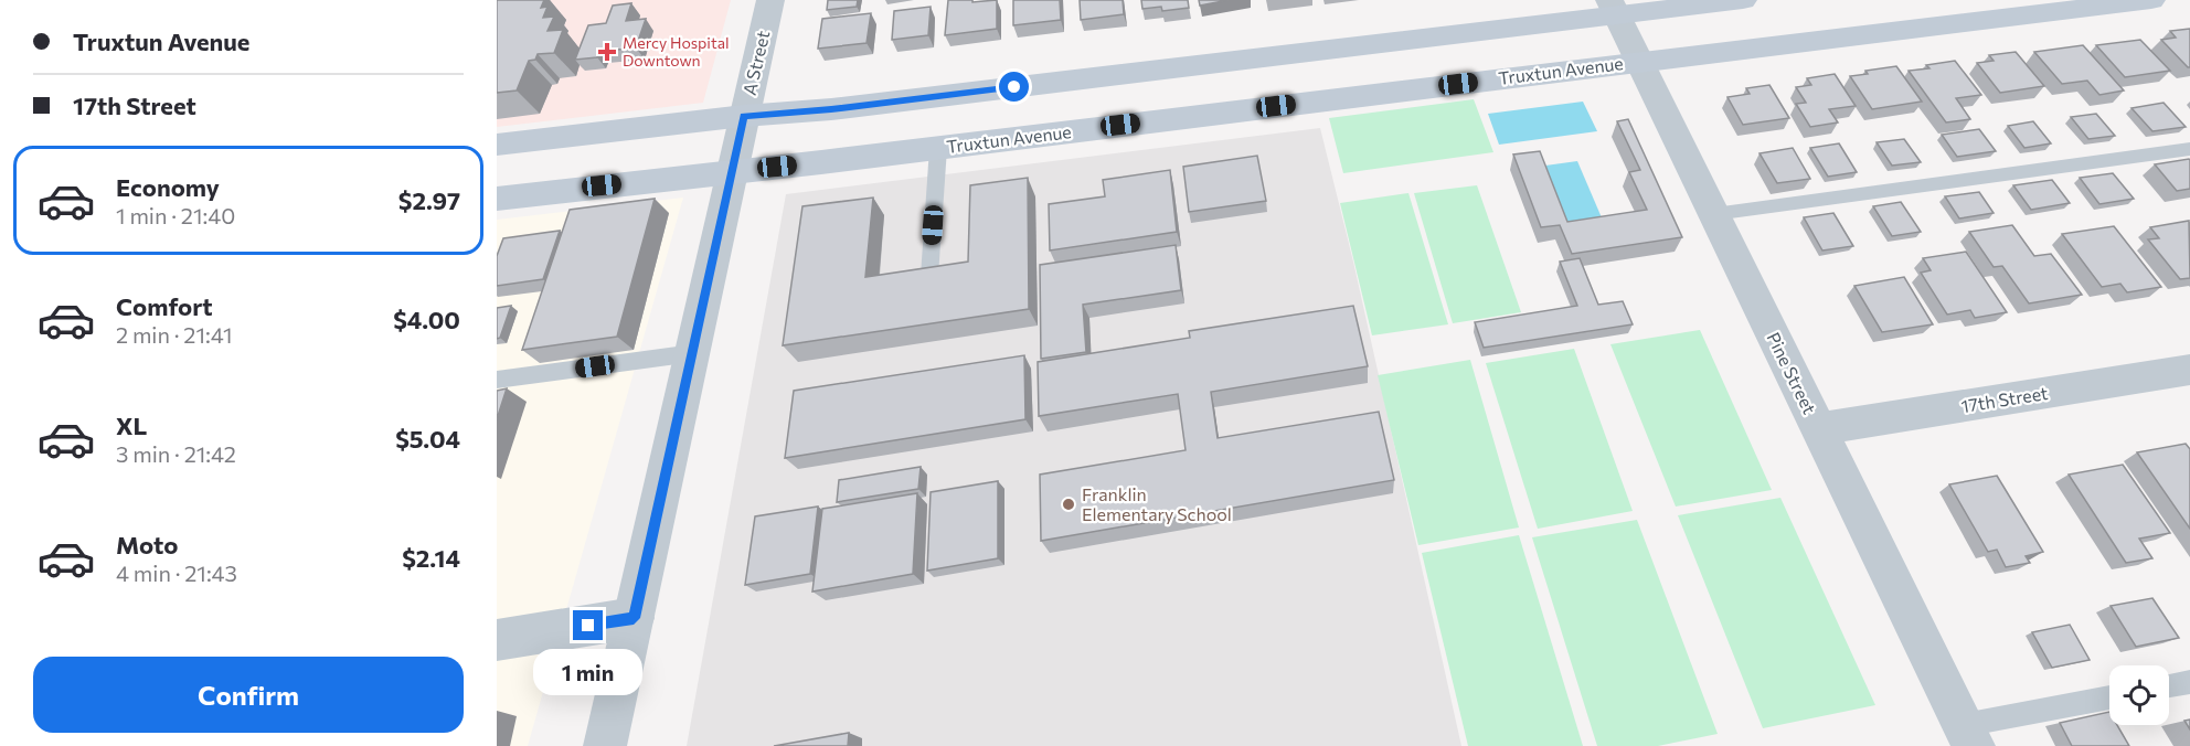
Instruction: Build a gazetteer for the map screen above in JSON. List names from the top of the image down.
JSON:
{
  "streets": {
    "main road": ["Truxtun Avenue"],
    "street": ["A Street", "Pine Street", "17th Street"]
  },
  "crossings": [
    ["A Street", "Truxtun Avenue"],
    ["Truxtun Avenue", "Pine Street"],
    ["Pine Street", "17th Street"]
  ],
  "places": {
    "health": ["Mercy Hospital Downtown"],
    "other": ["Franklin Elementary School"]
  },
  "page": {
    "banner": ["Truxtun Avenue", "17th Street"],
    "list": [
      {
        "name": "Economy",
        "note": "1 min · 21:40",
        "value": "$2.97"
      },
      {
        "name": "Comfort",
        "note": "2 min · 21:41",
        "value": "$4.00"
      },
      {
        "name": "XL",
        "note": "3 min · 21:42",
        "value": "$5.04"
      },
      {
        "name": "Moto",
        "note": "4 min · 21:43",
        "value": "$2.14"
      }
    ],
    "buttons": "Confirm",
    "bubble": "1 min"
  }
}
